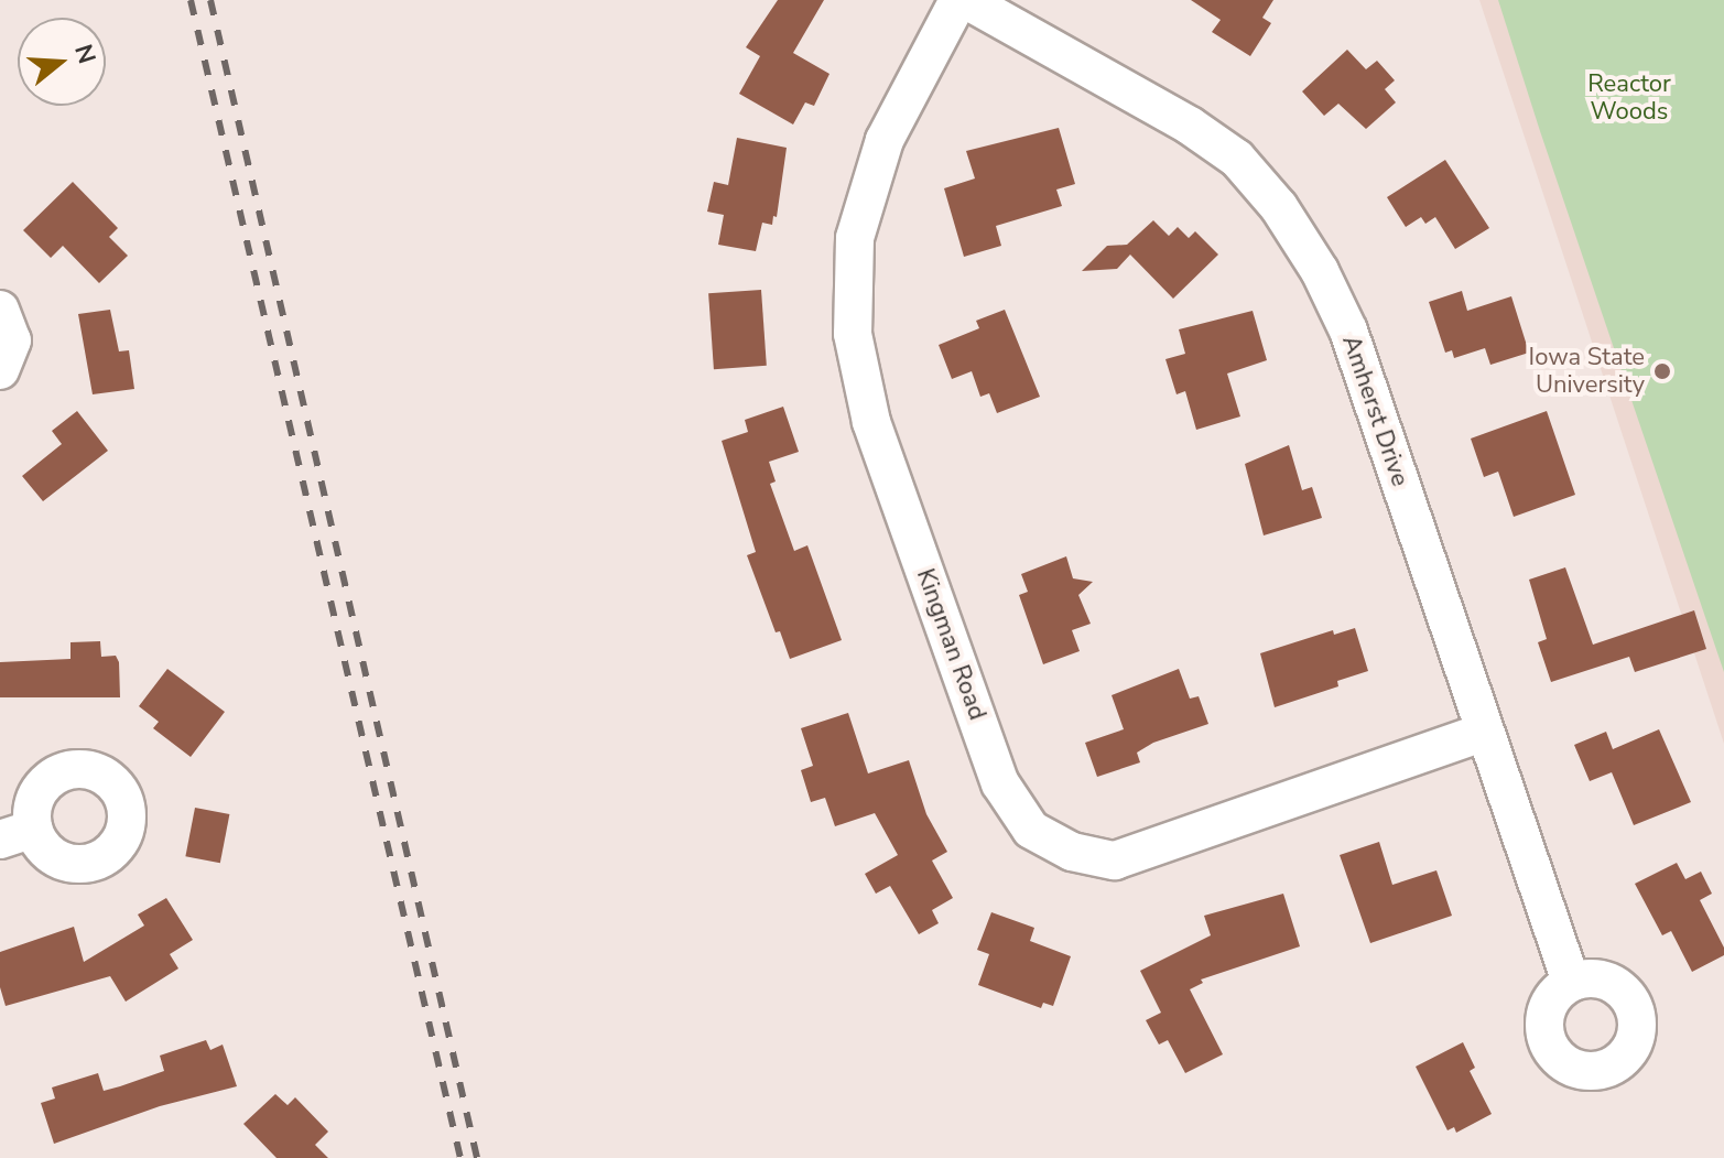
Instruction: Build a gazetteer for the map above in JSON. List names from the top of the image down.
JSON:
{
  "streets": {
    "street": ["Amherst Drive", "Kingman Road"]
  },
  "crossings": [
    ["Amherst Drive", "Kingman Road"]
  ],
  "parks": ["Reactor Woods"],
  "places": ["Iowa State University"],
  "north": "right"
}
